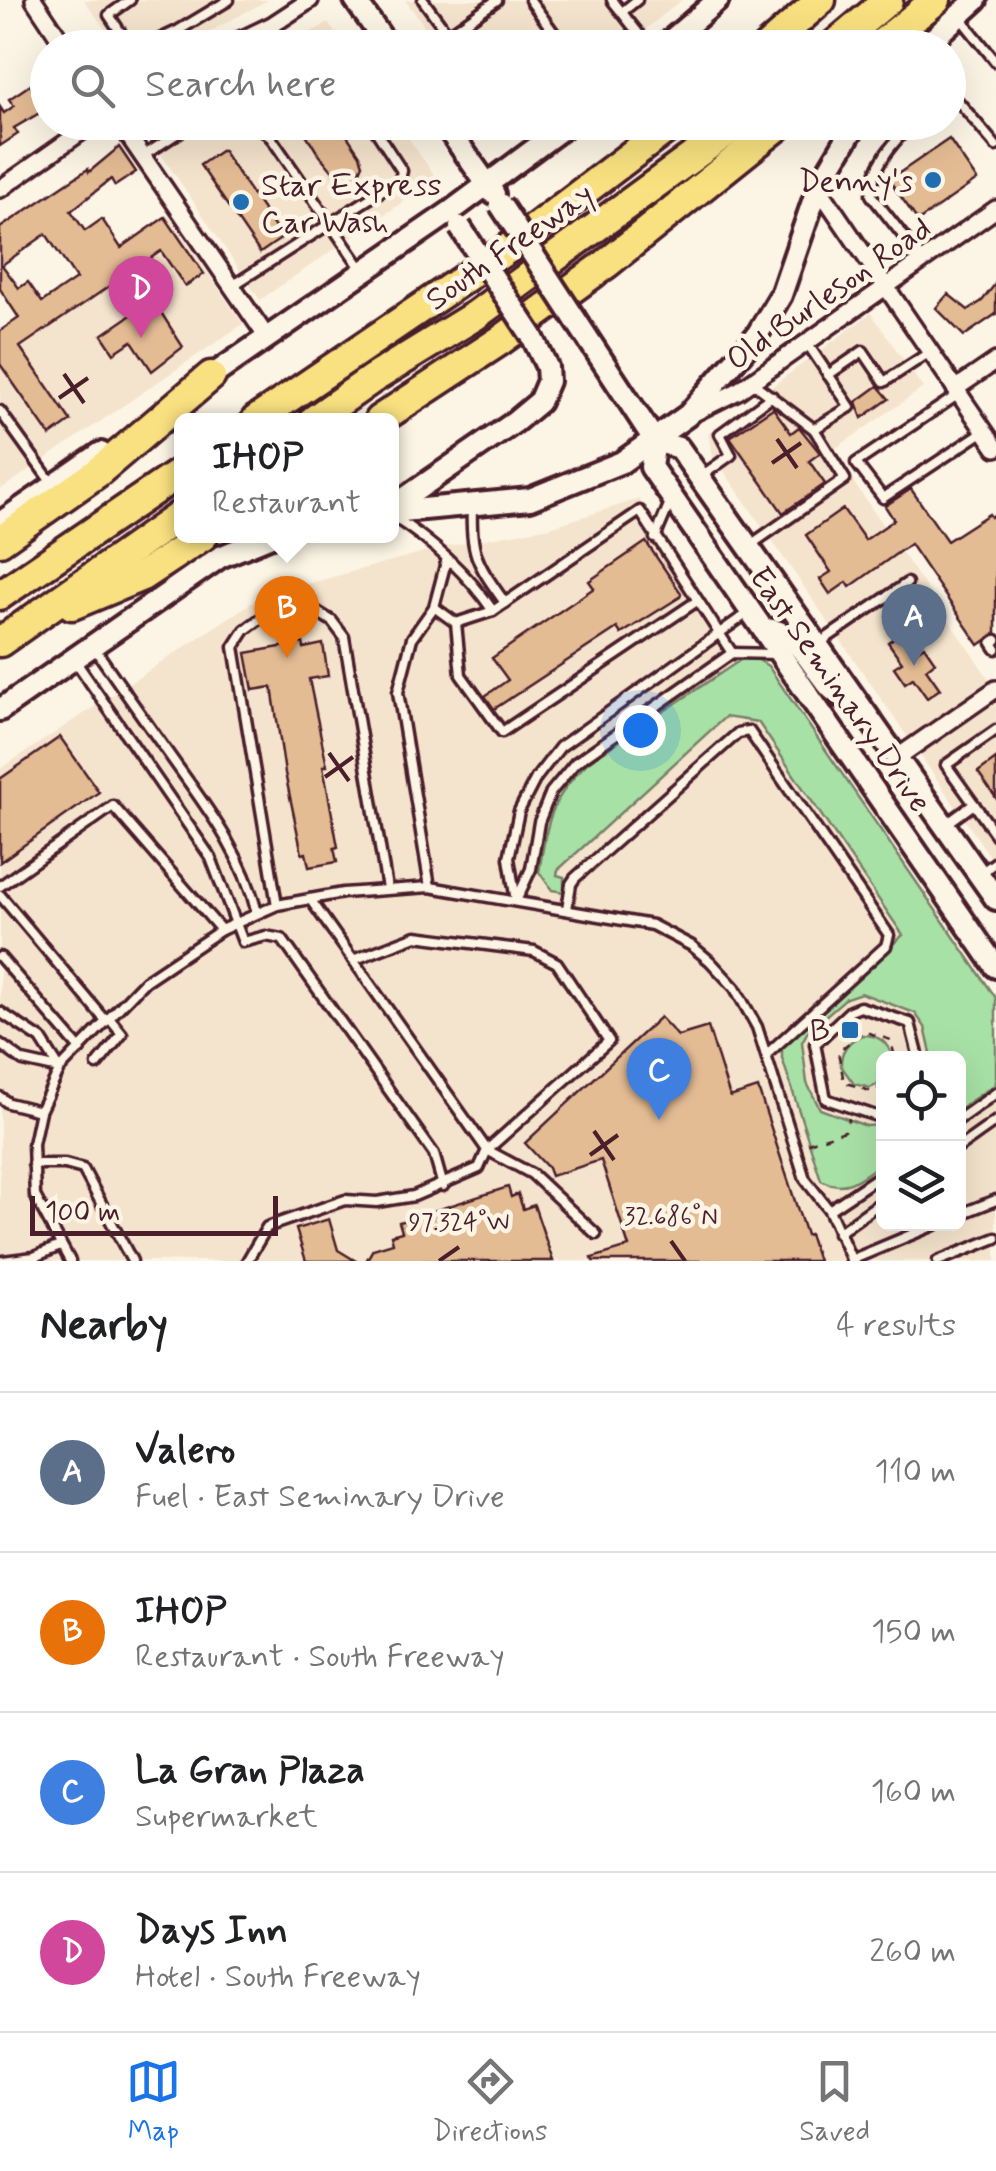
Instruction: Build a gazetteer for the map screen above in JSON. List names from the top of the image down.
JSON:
{
  "streets": {
    "highway": ["South Freeway"],
    "main road": ["East Seminary Drive"],
    "street": ["Old Burleson Road"]
  },
  "crossings": [
    ["South Freeway", "East Seminary Drive"]
  ],
  "places": {
    "other": ["Denny's", "Star Express Car Wash"],
    "transit": ["B"]
  },
  "scale_bar": "100 m",
  "page": {
    "search": "Search here",
    "pins": [
      "D",
      "B",
      "A",
      "C"
    ],
    "popup": ["IHOP", "Restaurant"],
    "scale": "100 m",
    "heading": ["Nearby", "4 results"],
    "list": [
      {
        "mark": "A",
        "name": "Valero",
        "note": "Fuel · East Seminary Drive",
        "value": "110 m"
      },
      {
        "mark": "B",
        "name": "IHOP",
        "note": "Restaurant · South Freeway",
        "value": "150 m"
      },
      {
        "mark": "C",
        "name": "La Gran Plaza",
        "note": "Supermarket",
        "value": "160 m"
      },
      {
        "mark": "D",
        "name": "Days Inn",
        "note": "Hotel · South Freeway",
        "value": "260 m"
      }
    ],
    "nav": ["Map", "Directions", "Saved"]
  },
  "coordinates": ["32.686°N", "97.324°W"]
}
